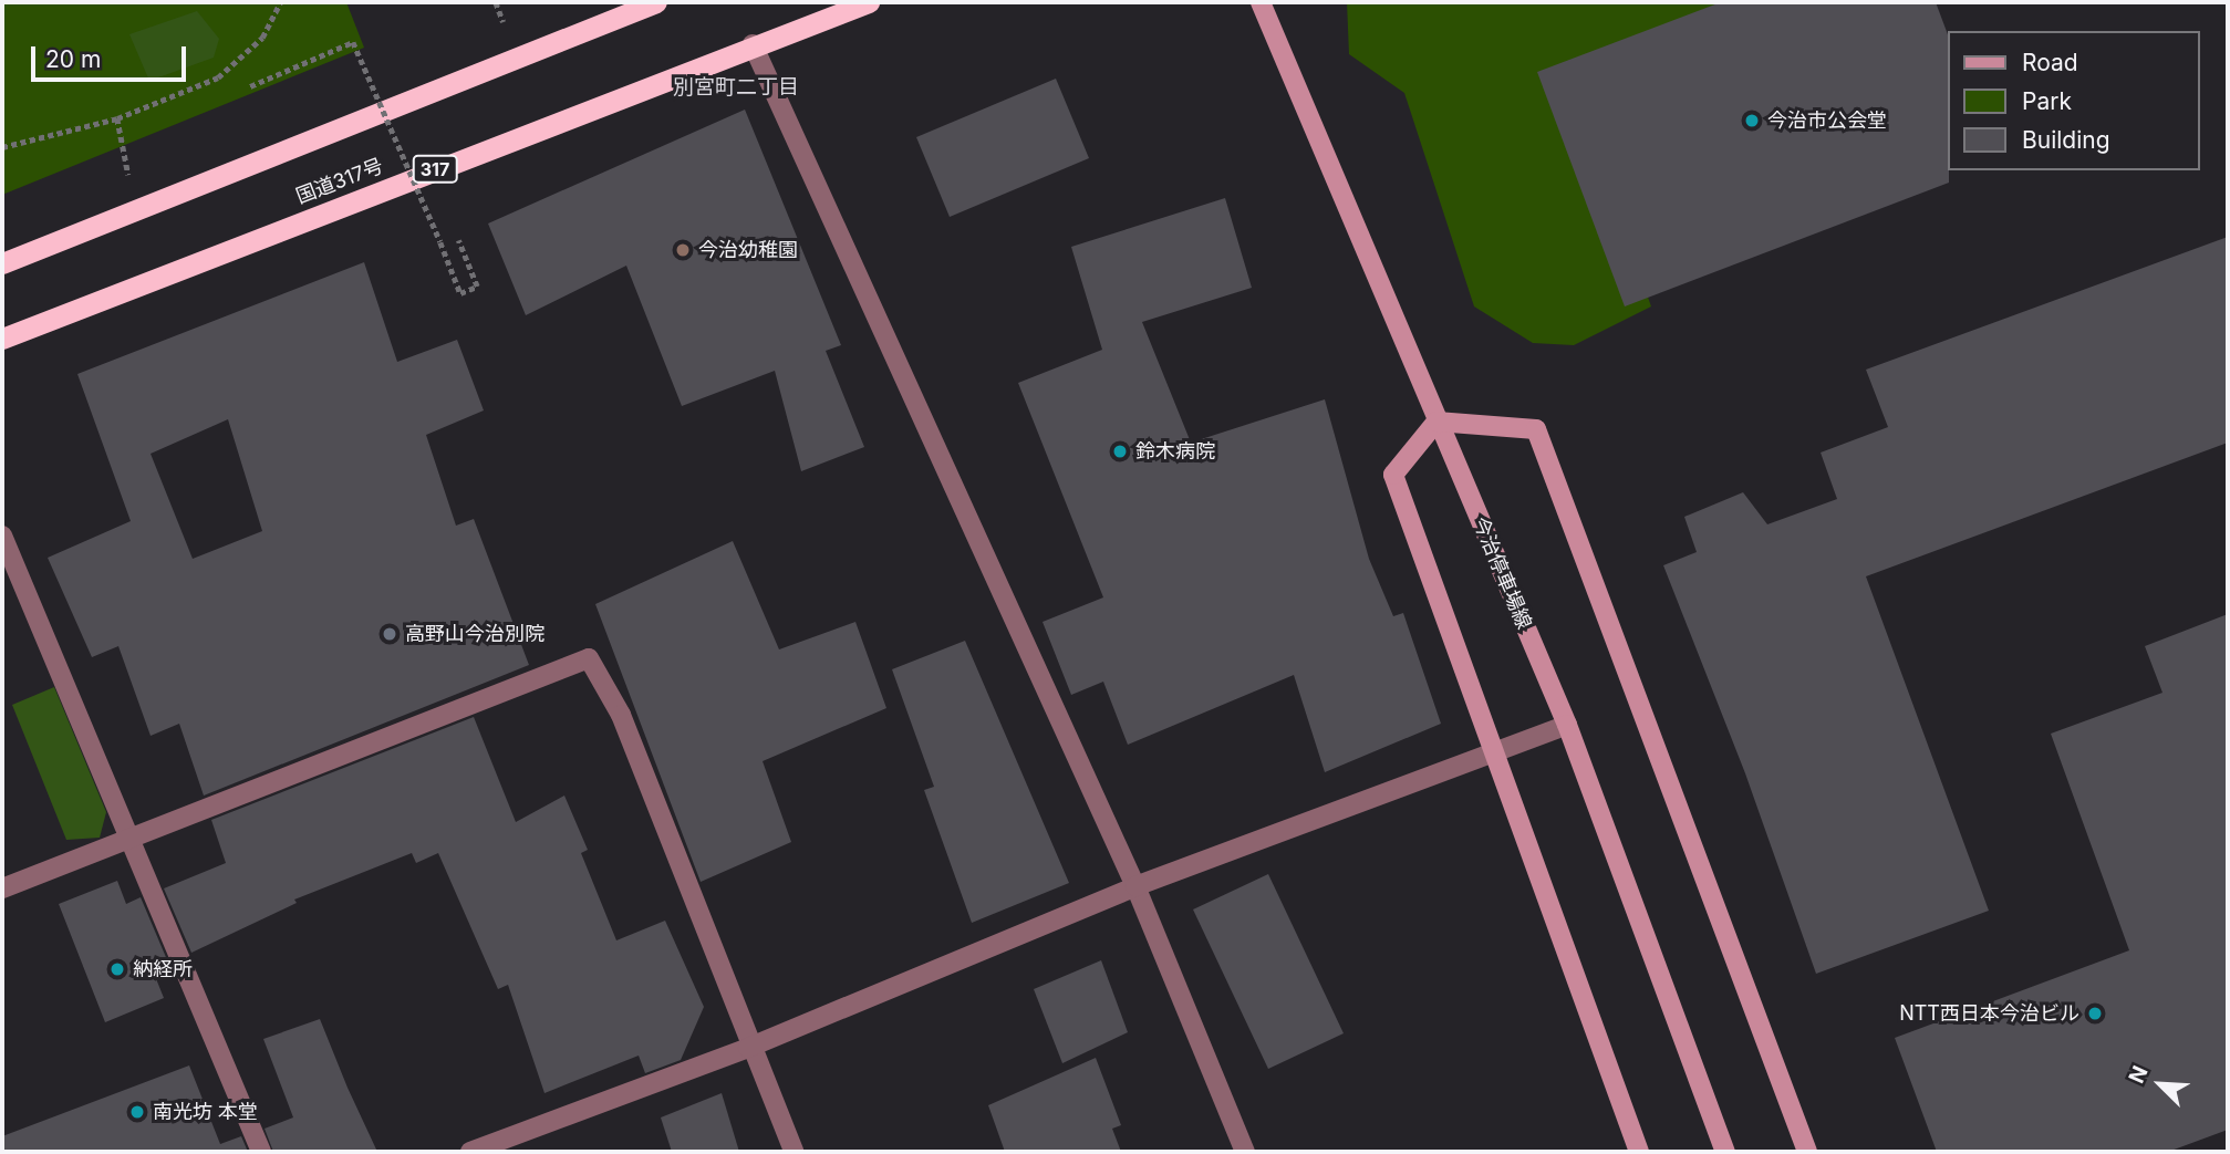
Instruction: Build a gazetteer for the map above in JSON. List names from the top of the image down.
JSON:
{
  "streets": {
    "highway": ["317", "国道317号"],
    "main road": ["今治停車場線"]
  },
  "districts": ["別宮町二丁目"],
  "places": [
    "今治市公会堂",
    "今治幼稚園",
    "鈴木病院",
    "高野山今治別院",
    "納経所",
    "NTT西日本今治ビル",
    "南光坊 本堂"
  ],
  "legend": ["Road", "Park", "Building"],
  "scale_bar": "20 m",
  "north": "top left"
}
